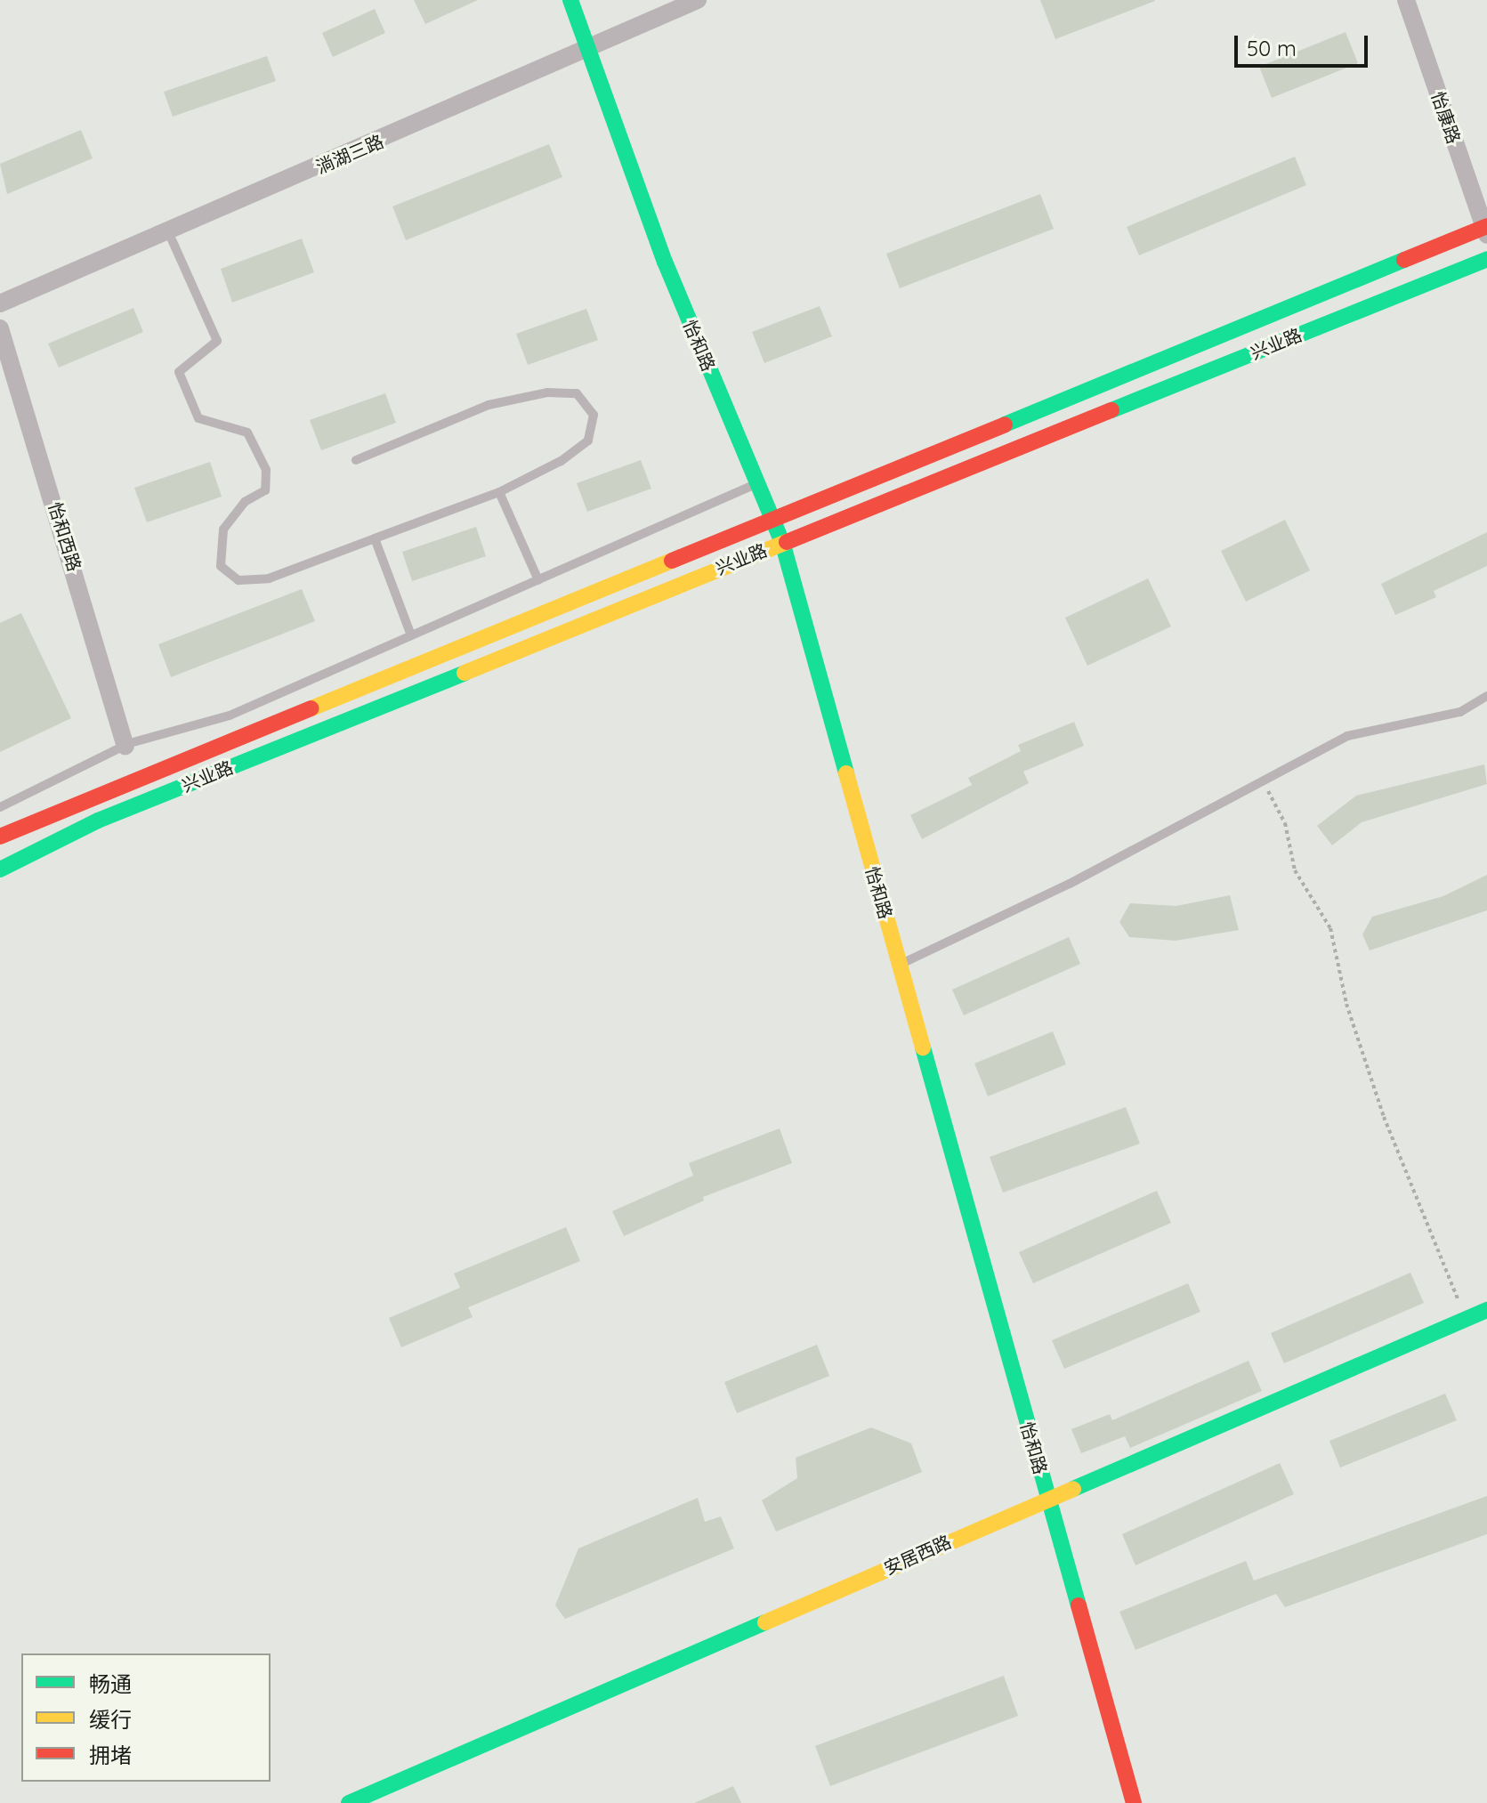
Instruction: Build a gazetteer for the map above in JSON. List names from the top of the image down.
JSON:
{
  "streets": {
    "main road": ["兴业路", "怡和路", "安居西路"],
    "street": ["怡康路", "淌湖三路", "怡和西路"]
  },
  "crossings": [
    ["怡康路", "兴业路"],
    ["淌湖三路", "怡和路"],
    ["兴业路", "怡和路"],
    ["怡和路", "安居西路"]
  ],
  "legend": ["畅通", "缓行", "拥堵"],
  "scale_bar": "50 m"
}
